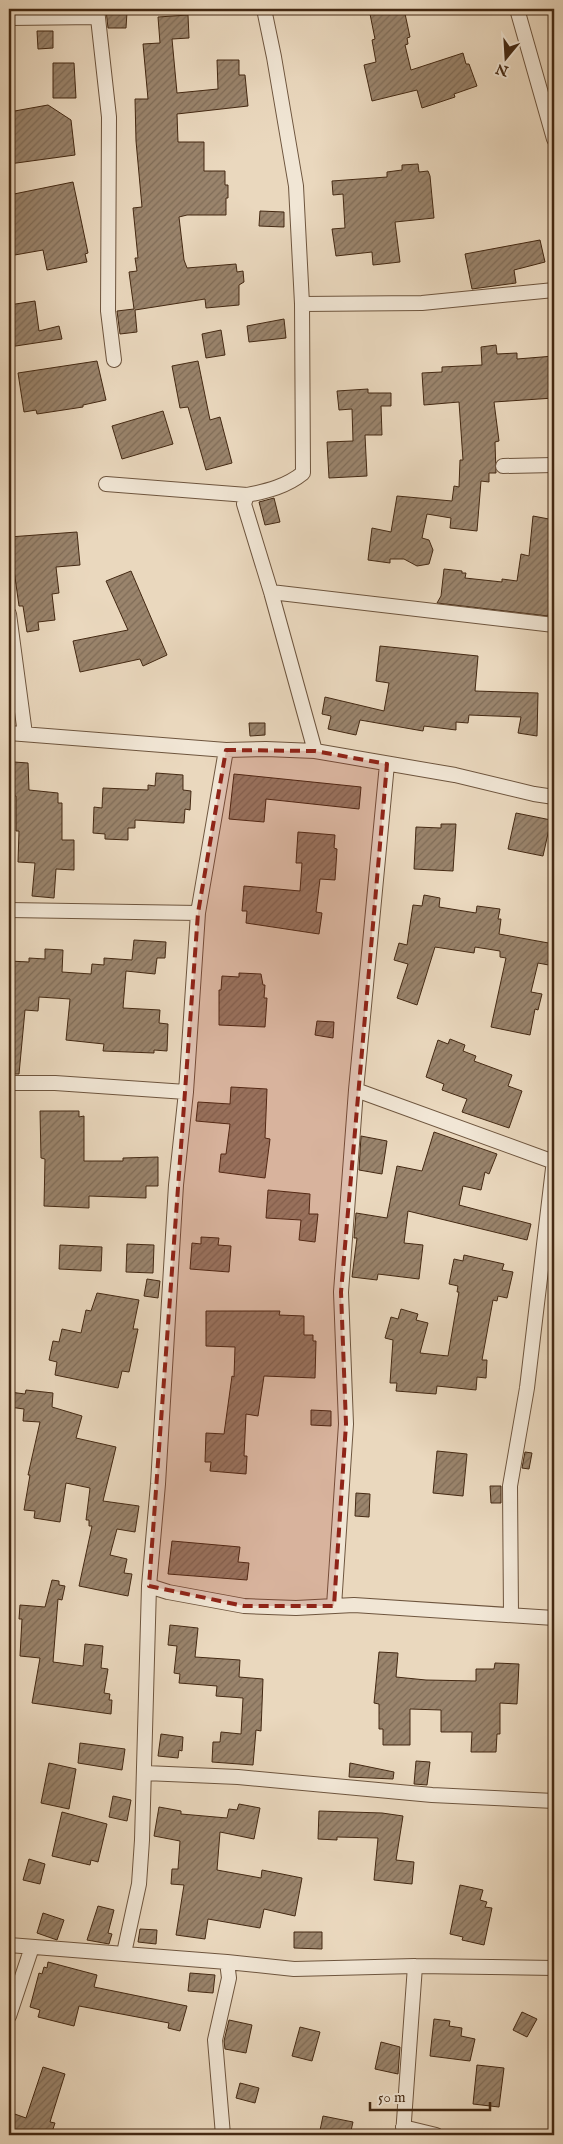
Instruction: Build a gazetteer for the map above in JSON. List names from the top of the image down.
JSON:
{
  "scale_bar": "50 m",
  "north": "bottom"
}
